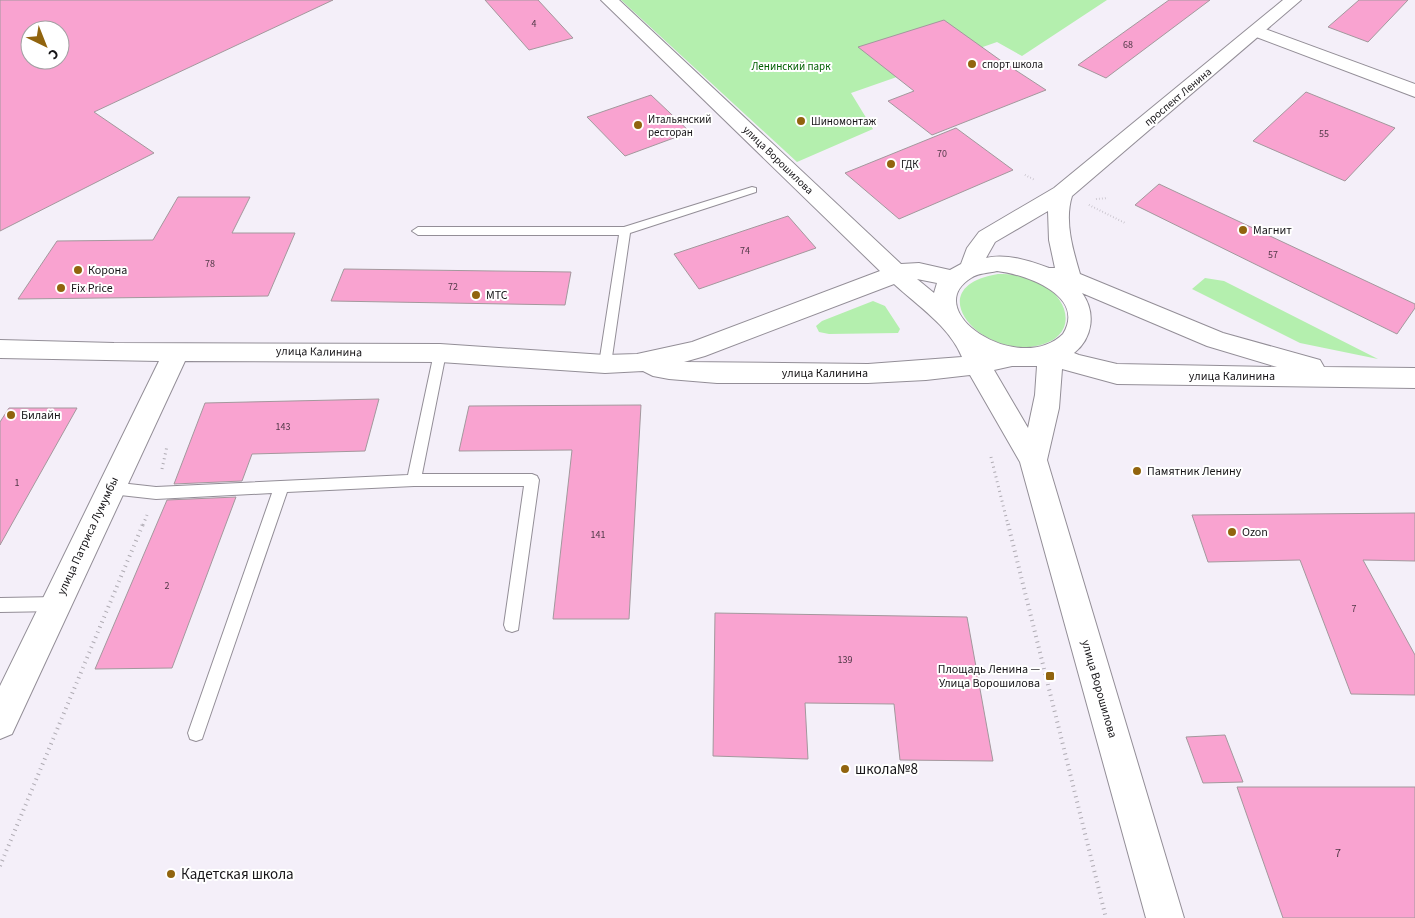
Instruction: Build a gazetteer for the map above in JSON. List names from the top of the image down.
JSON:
{
  "streets": {
    "main road": [
      "проспект Ленина",
      "улица Ворошилова",
      "улица Калинина",
      "улица Патриса Лумумбы"
    ]
  },
  "crossings": [
    ["проспект Ленина", "улица Ворошилова"],
    ["проспект Ленина", "улица Калинина"],
    ["улица Ворошилова", "улица Калинина"],
    ["улица Калинина", "улица Патриса Лумумбы"]
  ],
  "parks": ["Ленинский парк"],
  "places": {
    "other": [
      "спорт школа",
      "Шиномонтаж",
      "Итальянский ресторан",
      "ГДК",
      "Магнит",
      "Корона",
      "Fix Price",
      "МТС",
      "Билайн",
      "Памятник Ленину",
      "Ozon",
      "школа№8",
      "Кадетская школа"
    ],
    "transit": ["Площадь Ленина — Улица Ворошилова"]
  },
  "house_numbers": [
    "4",
    "68",
    "55",
    "70",
    "74",
    "57",
    "78",
    "72",
    "143",
    "1",
    "141",
    "2",
    "7",
    "139",
    "7"
  ],
  "north": "bottom right"
}
